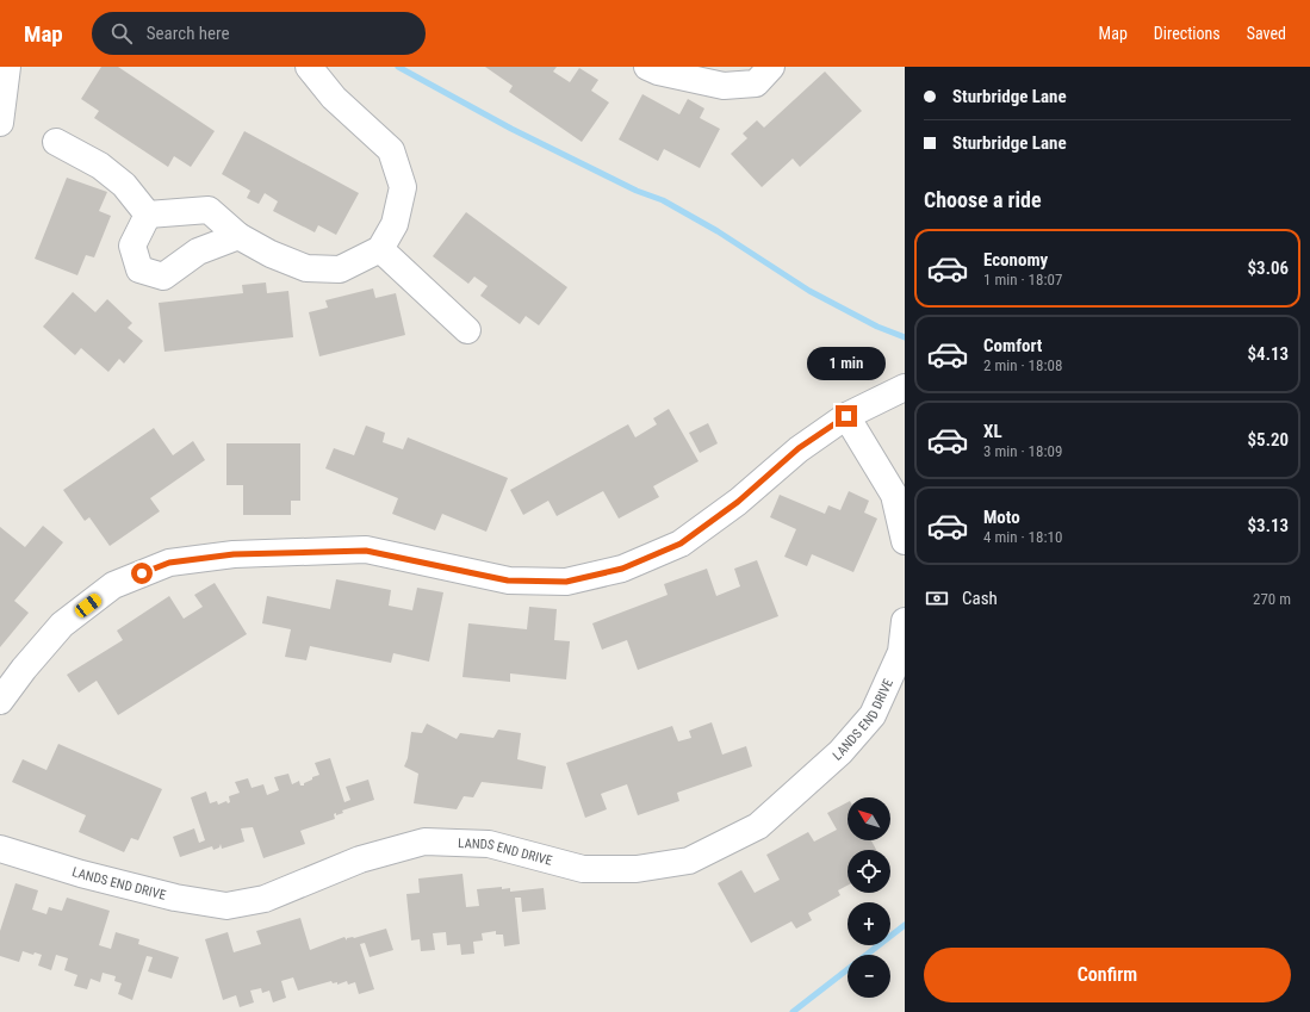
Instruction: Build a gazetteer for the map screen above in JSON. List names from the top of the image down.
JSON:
{
  "streets": {
    "street": ["LANDS END DRIVE"]
  },
  "north": "top left",
  "page": {
    "header": "Map",
    "search": "Search here",
    "nav": ["Map", "Directions", "Saved"],
    "banner": ["Sturbridge Lane", "Sturbridge Lane"],
    "heading": "Choose a ride",
    "list": [
      {
        "name": "Economy",
        "note": "1 min · 18:07",
        "value": "$3.06"
      },
      {
        "name": "Comfort",
        "note": "2 min · 18:08",
        "value": "$4.13"
      },
      {
        "name": "XL",
        "note": "3 min · 18:09",
        "value": "$5.20"
      },
      {
        "name": "Moto",
        "note": "4 min · 18:10",
        "value": "$3.13"
      }
    ],
    "bubble": "1 min",
    "pay": ["Cash", "270 m"],
    "map_buttons": ["+", "−"],
    "buttons": "Confirm"
  }
}
